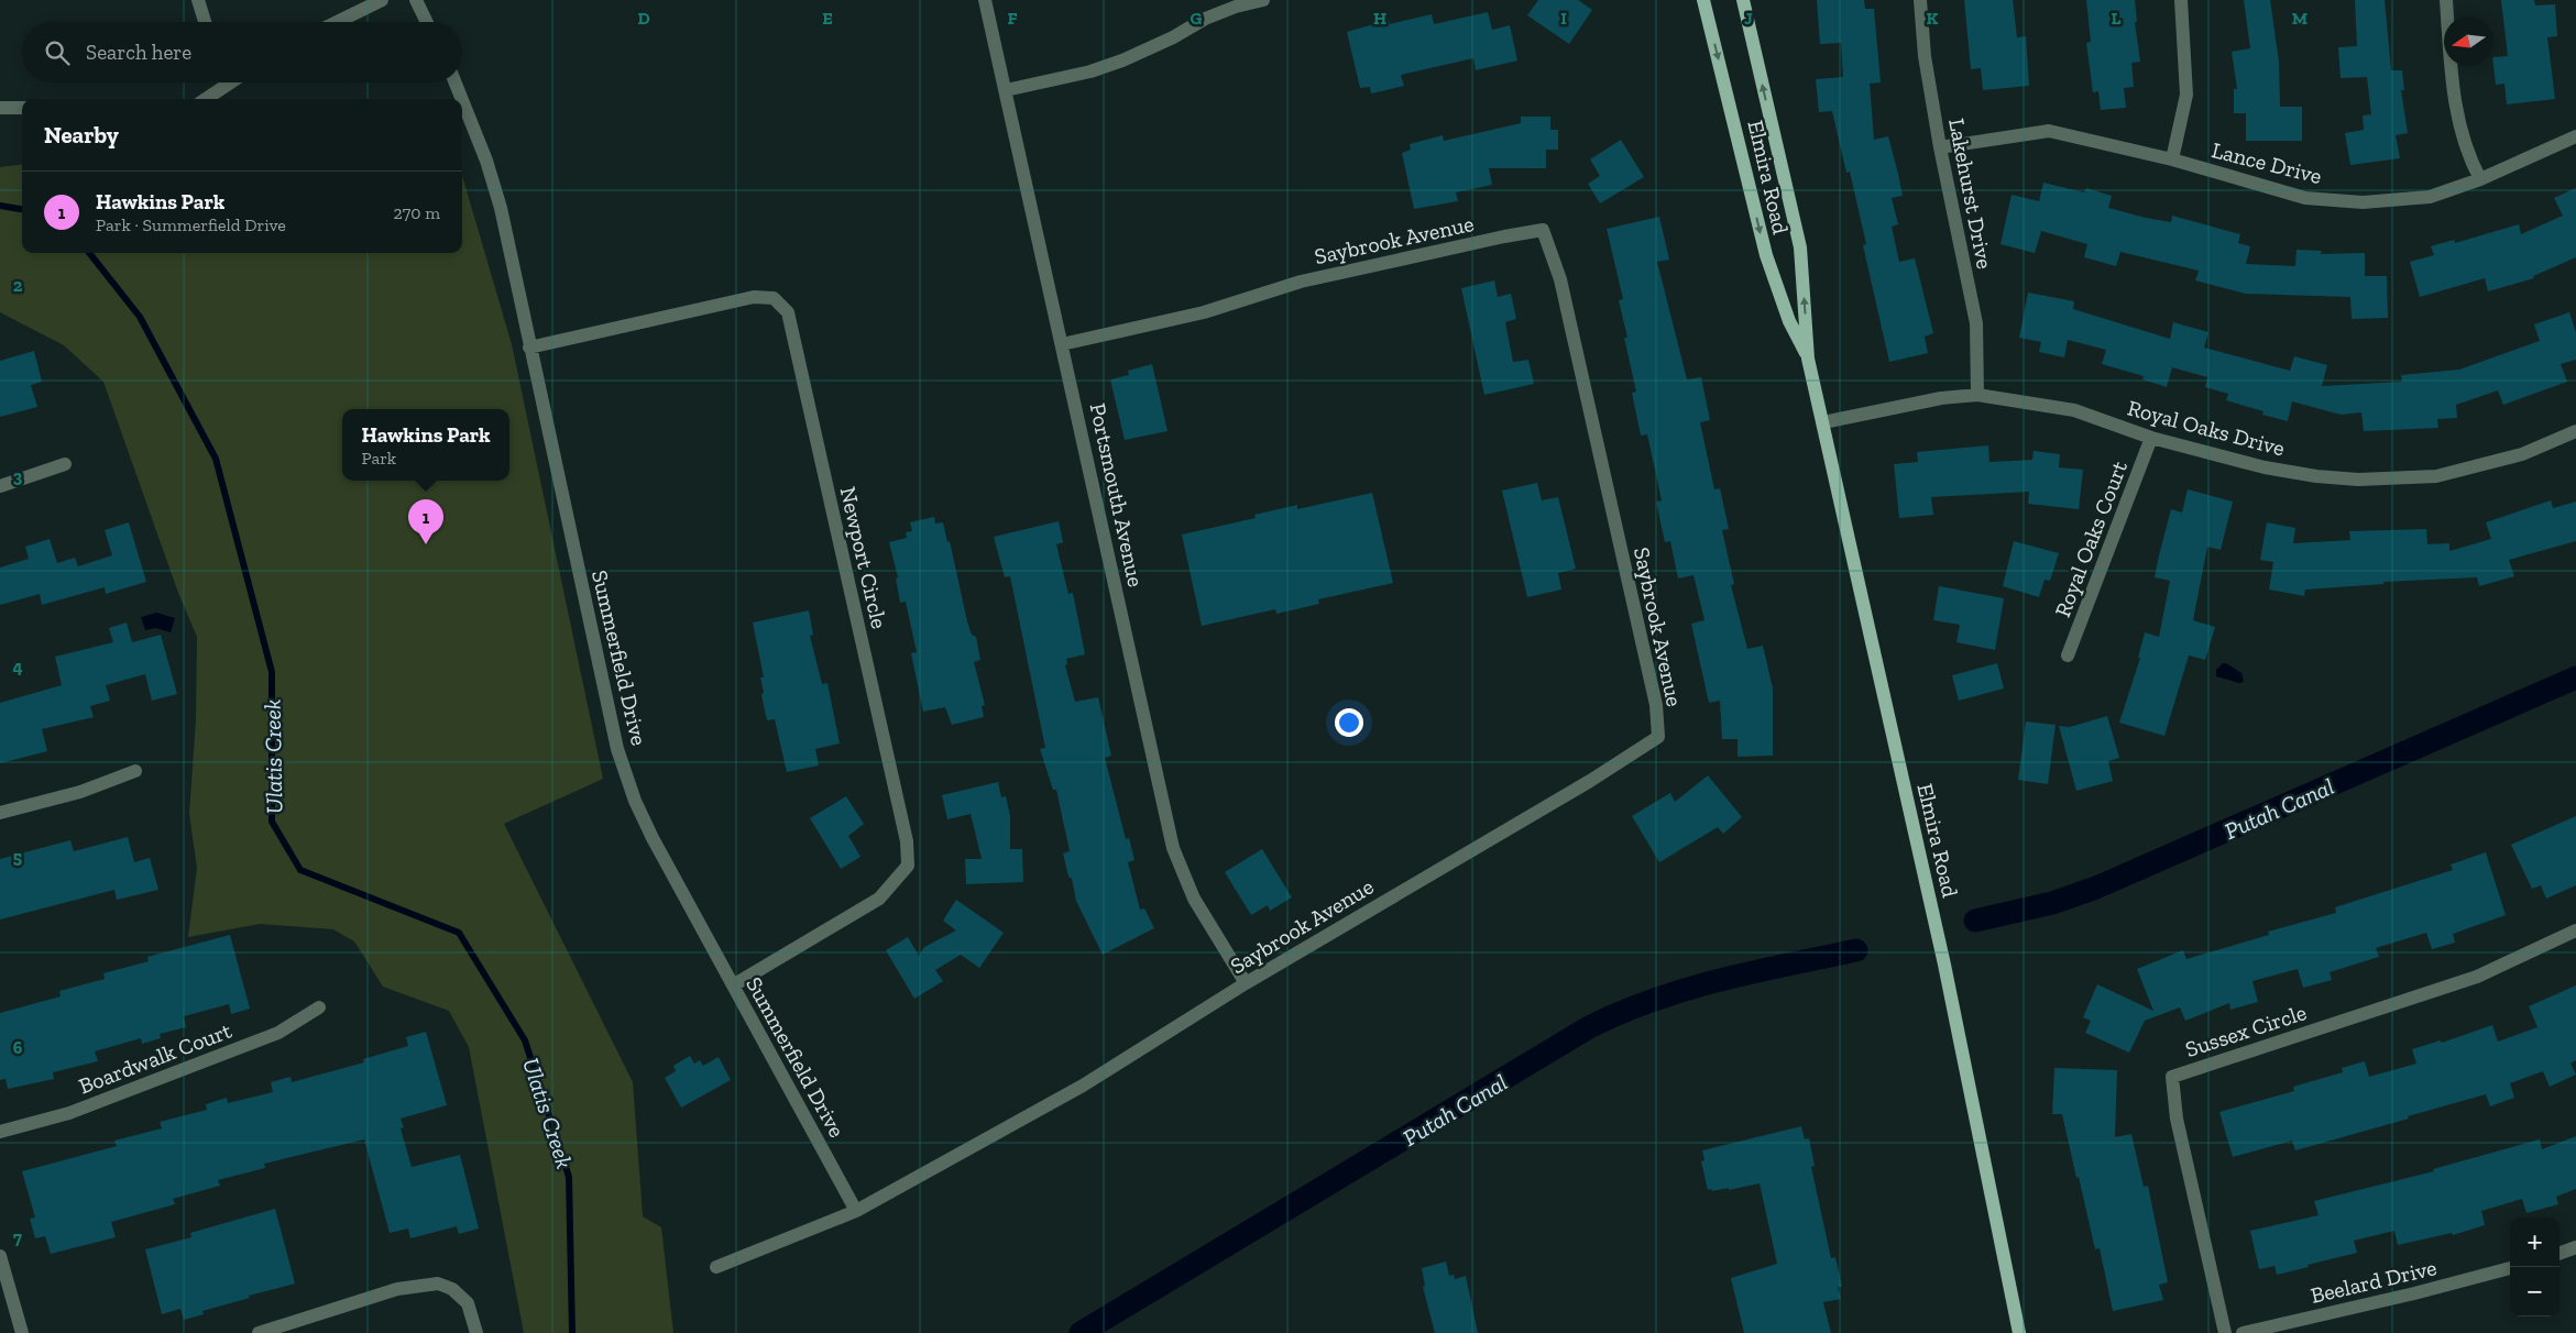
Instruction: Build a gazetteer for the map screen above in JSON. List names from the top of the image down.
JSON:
{
  "streets": {
    "main road": ["Elmira Road"],
    "street": [
      "Lance Drive",
      "Lakehurst Drive",
      "Saybrook Avenue",
      "Royal Oaks Drive",
      "Portsmouth Avenue",
      "Royal Oaks Court",
      "Newport Circle",
      "Summerfield Drive",
      "Sussex Circle",
      "Boardwalk Court",
      "Beelard Drive"
    ]
  },
  "crossings": [
    ["Lance Drive", "Lakehurst Drive"],
    ["Elmira Road", "Royal Oaks Drive"],
    ["Lakehurst Drive", "Royal Oaks Drive"],
    ["Saybrook Avenue", "Portsmouth Avenue"],
    ["Saybrook Avenue", "Summerfield Drive"],
    ["Royal Oaks Drive", "Royal Oaks Court"],
    ["Newport Circle", "Summerfield Drive"]
  ],
  "water": ["Ulatis Creek", "Putah Canal"],
  "north": "left",
  "page": {
    "search": "Search here",
    "heading": "Nearby",
    "list": [
      {
        "mark": "1",
        "name": "Hawkins Park",
        "note": "Park · Summerfield Drive",
        "value": "270 m"
      }
    ],
    "popup": ["Hawkins Park", "Park"],
    "pins": "1",
    "map_buttons": ["+", "−"]
  },
  "grid": {
    "columns": [
      "D",
      "E",
      "F",
      "G",
      "H",
      "I",
      "J",
      "K",
      "L",
      "M"
    ],
    "rows": [
      "2",
      "3",
      "4",
      "5",
      "6",
      "7"
    ]
  }
}
